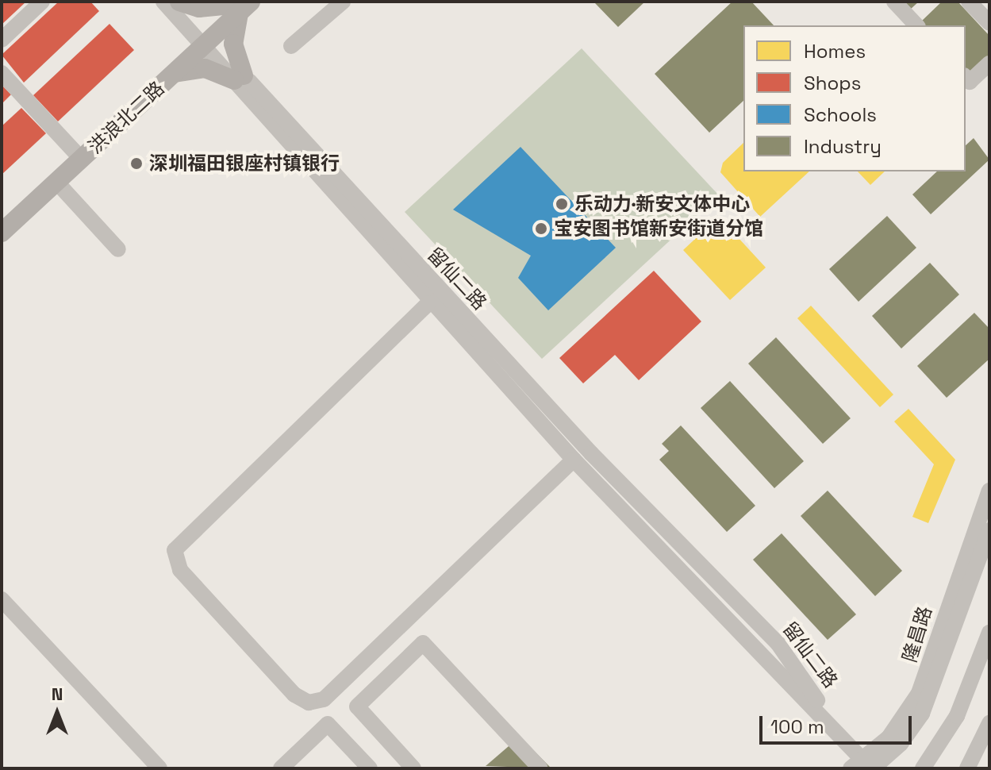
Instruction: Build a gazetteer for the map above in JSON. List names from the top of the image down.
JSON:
{
  "streets": {
    "main road": ["洪浪北二路"],
    "street": ["留仙二路", "隆昌路"]
  },
  "crossings": [
    ["洪浪北二路", "留仙二路"],
    ["留仙二路", "隆昌路"]
  ],
  "places": ["深圳福田银座村镇银行", "乐动力·新安文体中心", "宝安图书馆新安街道分馆"],
  "legend": [
    "Homes",
    "Shops",
    "Schools",
    "Industry"
  ],
  "scale_bar": "100 m",
  "north": "top"
}
